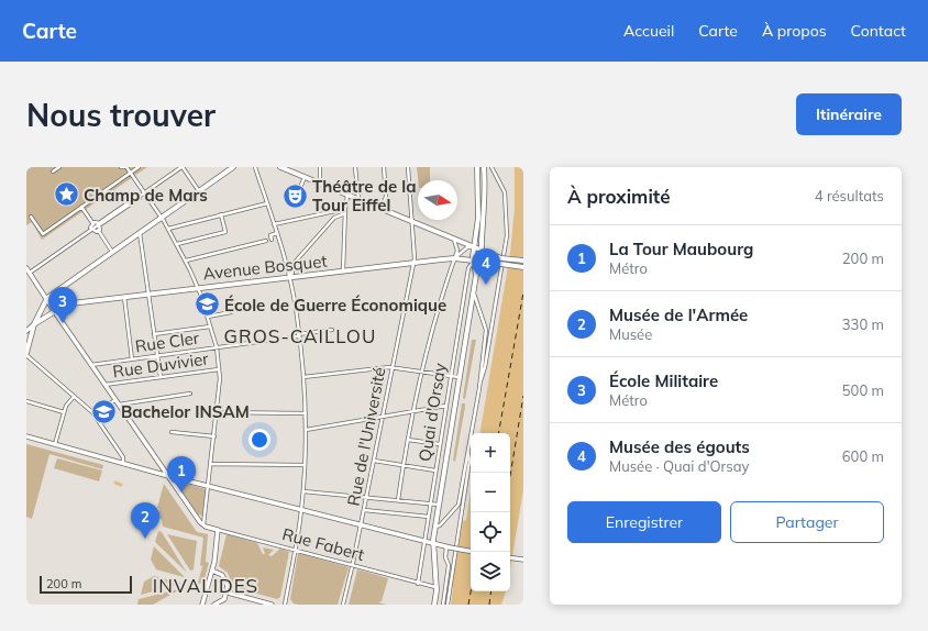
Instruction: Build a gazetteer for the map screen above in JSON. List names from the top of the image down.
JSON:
{
  "streets": {
    "main road": ["Avenue Bosquet", "Quai d'Orsay", "Rue Fabert"],
    "street": ["Rue Cler", "Rue Duvivier", "Rue de l'Université"]
  },
  "crossings": [
    ["Avenue Bosquet", "Quai d'Orsay"],
    ["Avenue Bosquet", "Rue de l'Université"],
    ["Quai d'Orsay", "Rue Fabert"],
    ["Rue de l'Université", "Rue Fabert"]
  ],
  "districts": ["GROS-CAILLOU", "INVALIDES"],
  "places": {
    "place": ["Champ de Mars"],
    "theatre": ["Théâtre de la Tour Eiffel"],
    "school or university": ["École de Guerre Économique", "Bachelor INSAM"]
  },
  "scale_bar": "200 m",
  "north": "right",
  "page": {
    "header": "Carte",
    "nav": [
      "Accueil",
      "Carte",
      "À propos",
      "Contact"
    ],
    "buttons": [
      "Itinéraire",
      ["Enregistrer", "Partager"]
    ],
    "title": "Nous trouver",
    "heading": ["À proximité", "4 résultats"],
    "list": [
      {
        "mark": "1",
        "name": "La Tour Maubourg",
        "note": "Métro",
        "value": "200 m"
      },
      {
        "mark": "2",
        "name": "Musée de l'Armée",
        "note": "Musée",
        "value": "330 m"
      },
      {
        "mark": "3",
        "name": "École Militaire",
        "note": "Métro",
        "value": "500 m"
      },
      {
        "mark": "4",
        "name": "Musée des égouts",
        "note": "Musée · Quai d'Orsay",
        "value": "600 m"
      }
    ],
    "pins": [
      "4",
      "3",
      "1",
      "2"
    ],
    "map_buttons": ["+", "−"],
    "scale": "200 m"
  }
}
